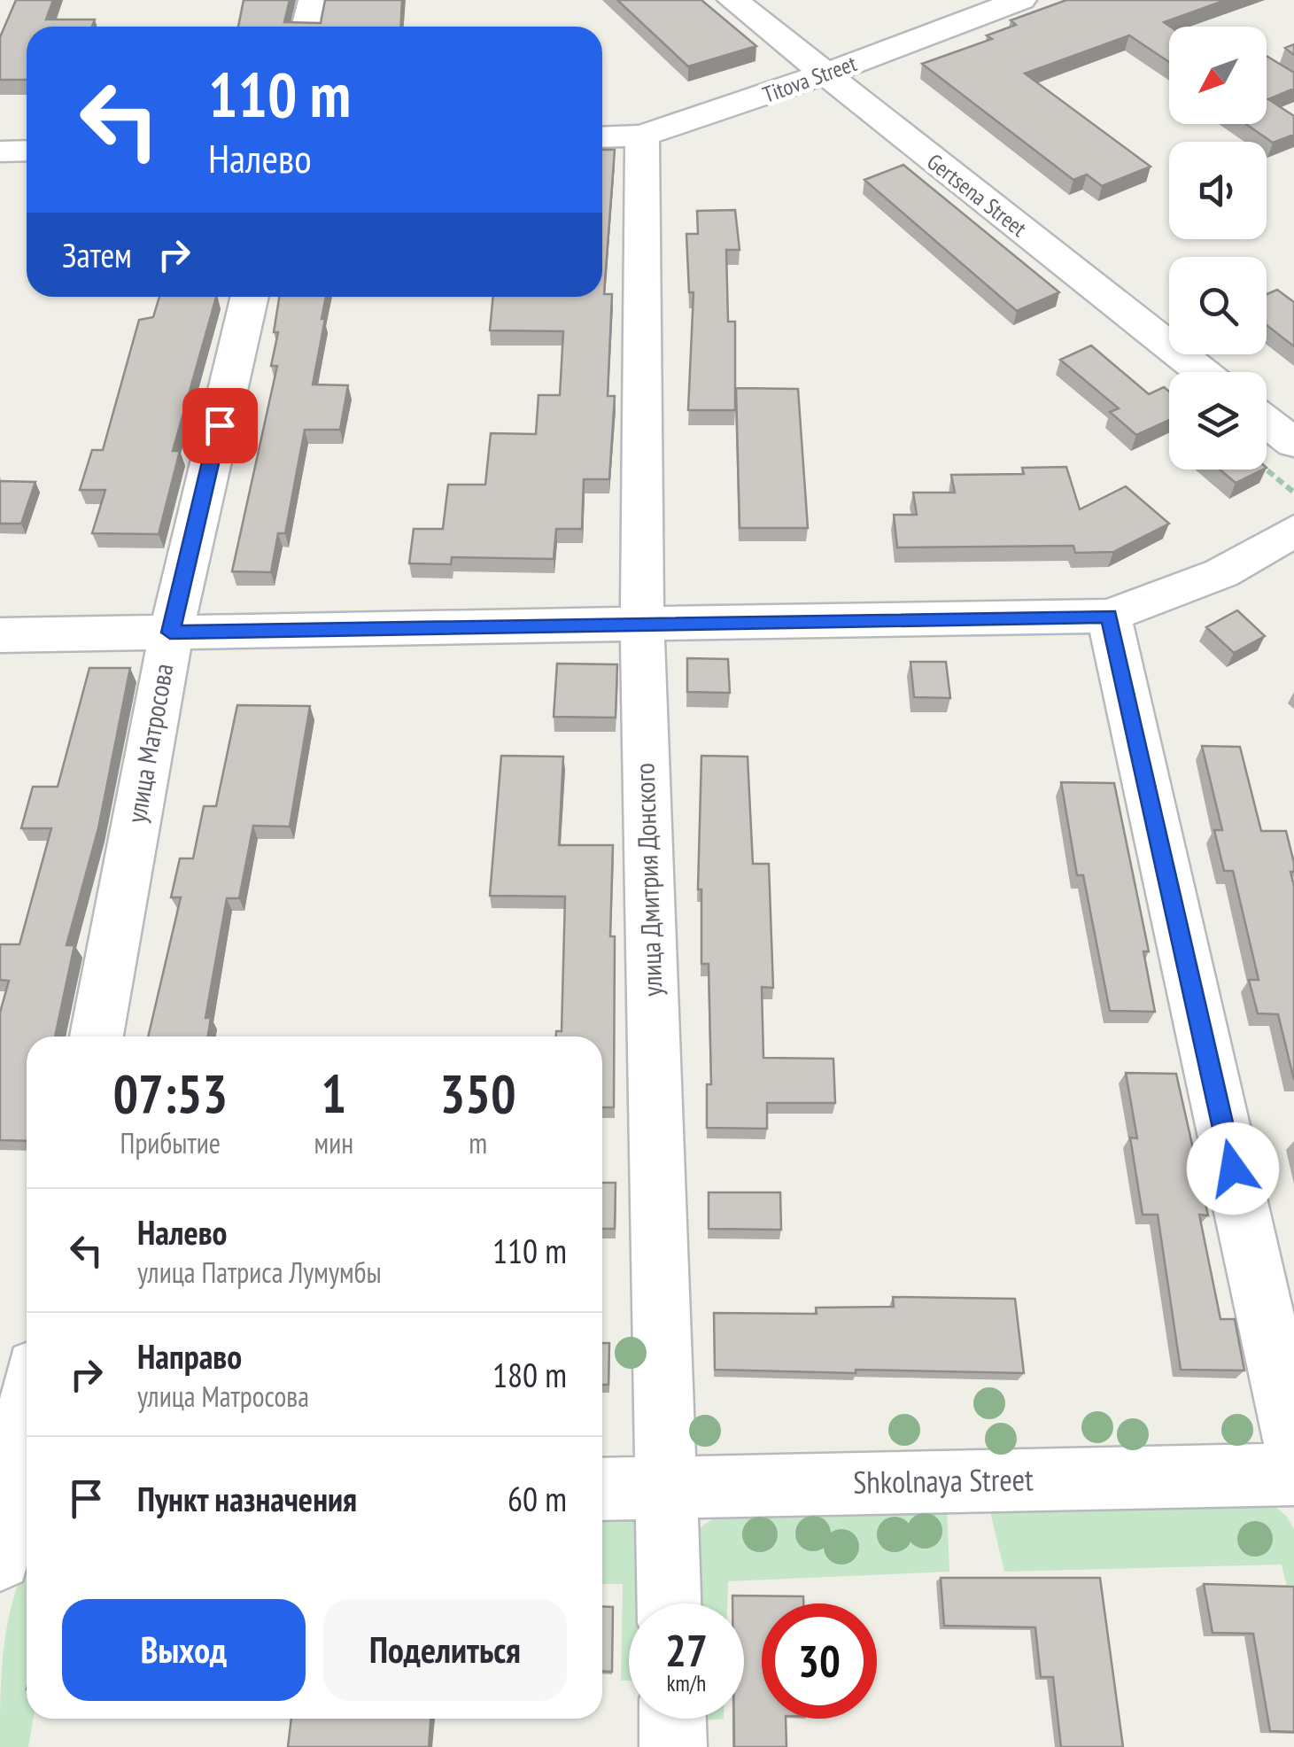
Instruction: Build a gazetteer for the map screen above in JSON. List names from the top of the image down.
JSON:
{
  "streets": {
    "street": [
      "Titova Street",
      "Gertsena Street",
      "улица Матросова",
      "улица Дмитрия Донского",
      "Shkolnaya Street"
    ]
  },
  "crossings": [
    ["Titova Street", "Gertsena Street"],
    ["Titova Street", "улица Дмитрия Донского"],
    ["улица Дмитрия Донского", "Shkolnaya Street"]
  ],
  "north": "bottom left",
  "page": {
    "turn": ["110 m", "Налево"],
    "then": "Затем",
    "eta": [
      "07:53",
      "Прибытие",
      "1",
      "мин",
      "350",
      "m"
    ],
    "list": [
      {
        "name": "Налево",
        "note": "улица Патриса Лумумбы",
        "value": "110 m"
      },
      {
        "name": "Направо",
        "note": "улица Матросова",
        "value": "180 m"
      },
      {
        "name": "Пункт назначения",
        "value": "60 m"
      }
    ],
    "buttons": ["Выход", "Поделиться"],
    "speed": "27 km/h",
    "limit": "30"
  }
}
